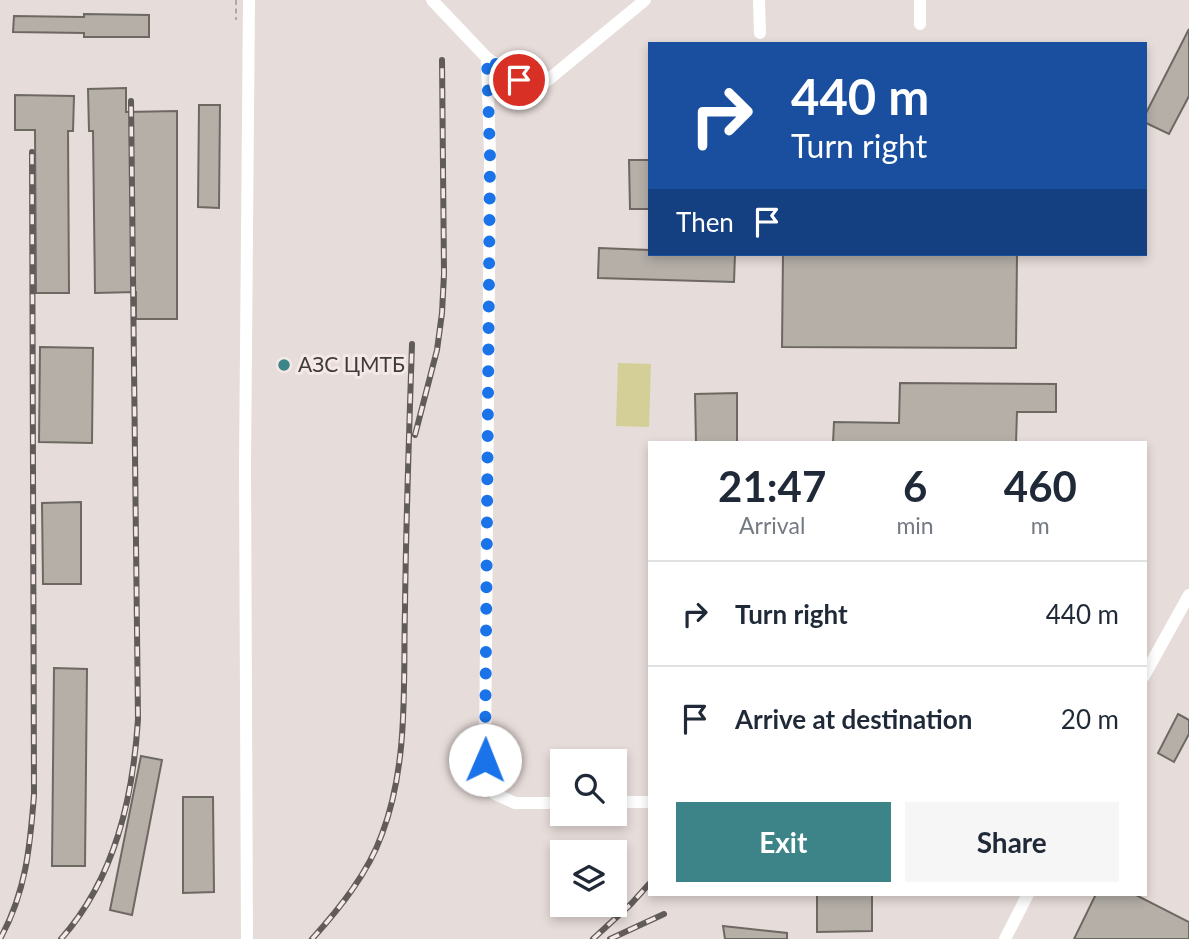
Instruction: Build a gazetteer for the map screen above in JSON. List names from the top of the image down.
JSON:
{
  "places": ["АЗС ЦМТБ"],
  "page": {
    "turn": ["440 m", "Turn right"],
    "then": "Then",
    "eta": [
      "21:47",
      "Arrival",
      "6",
      "min",
      "460",
      "m"
    ],
    "list": [
      {
        "name": "Turn right",
        "value": "440 m"
      },
      {
        "name": "Arrive at destination",
        "value": "20 m"
      }
    ],
    "buttons": ["Exit", "Share"]
  }
}
